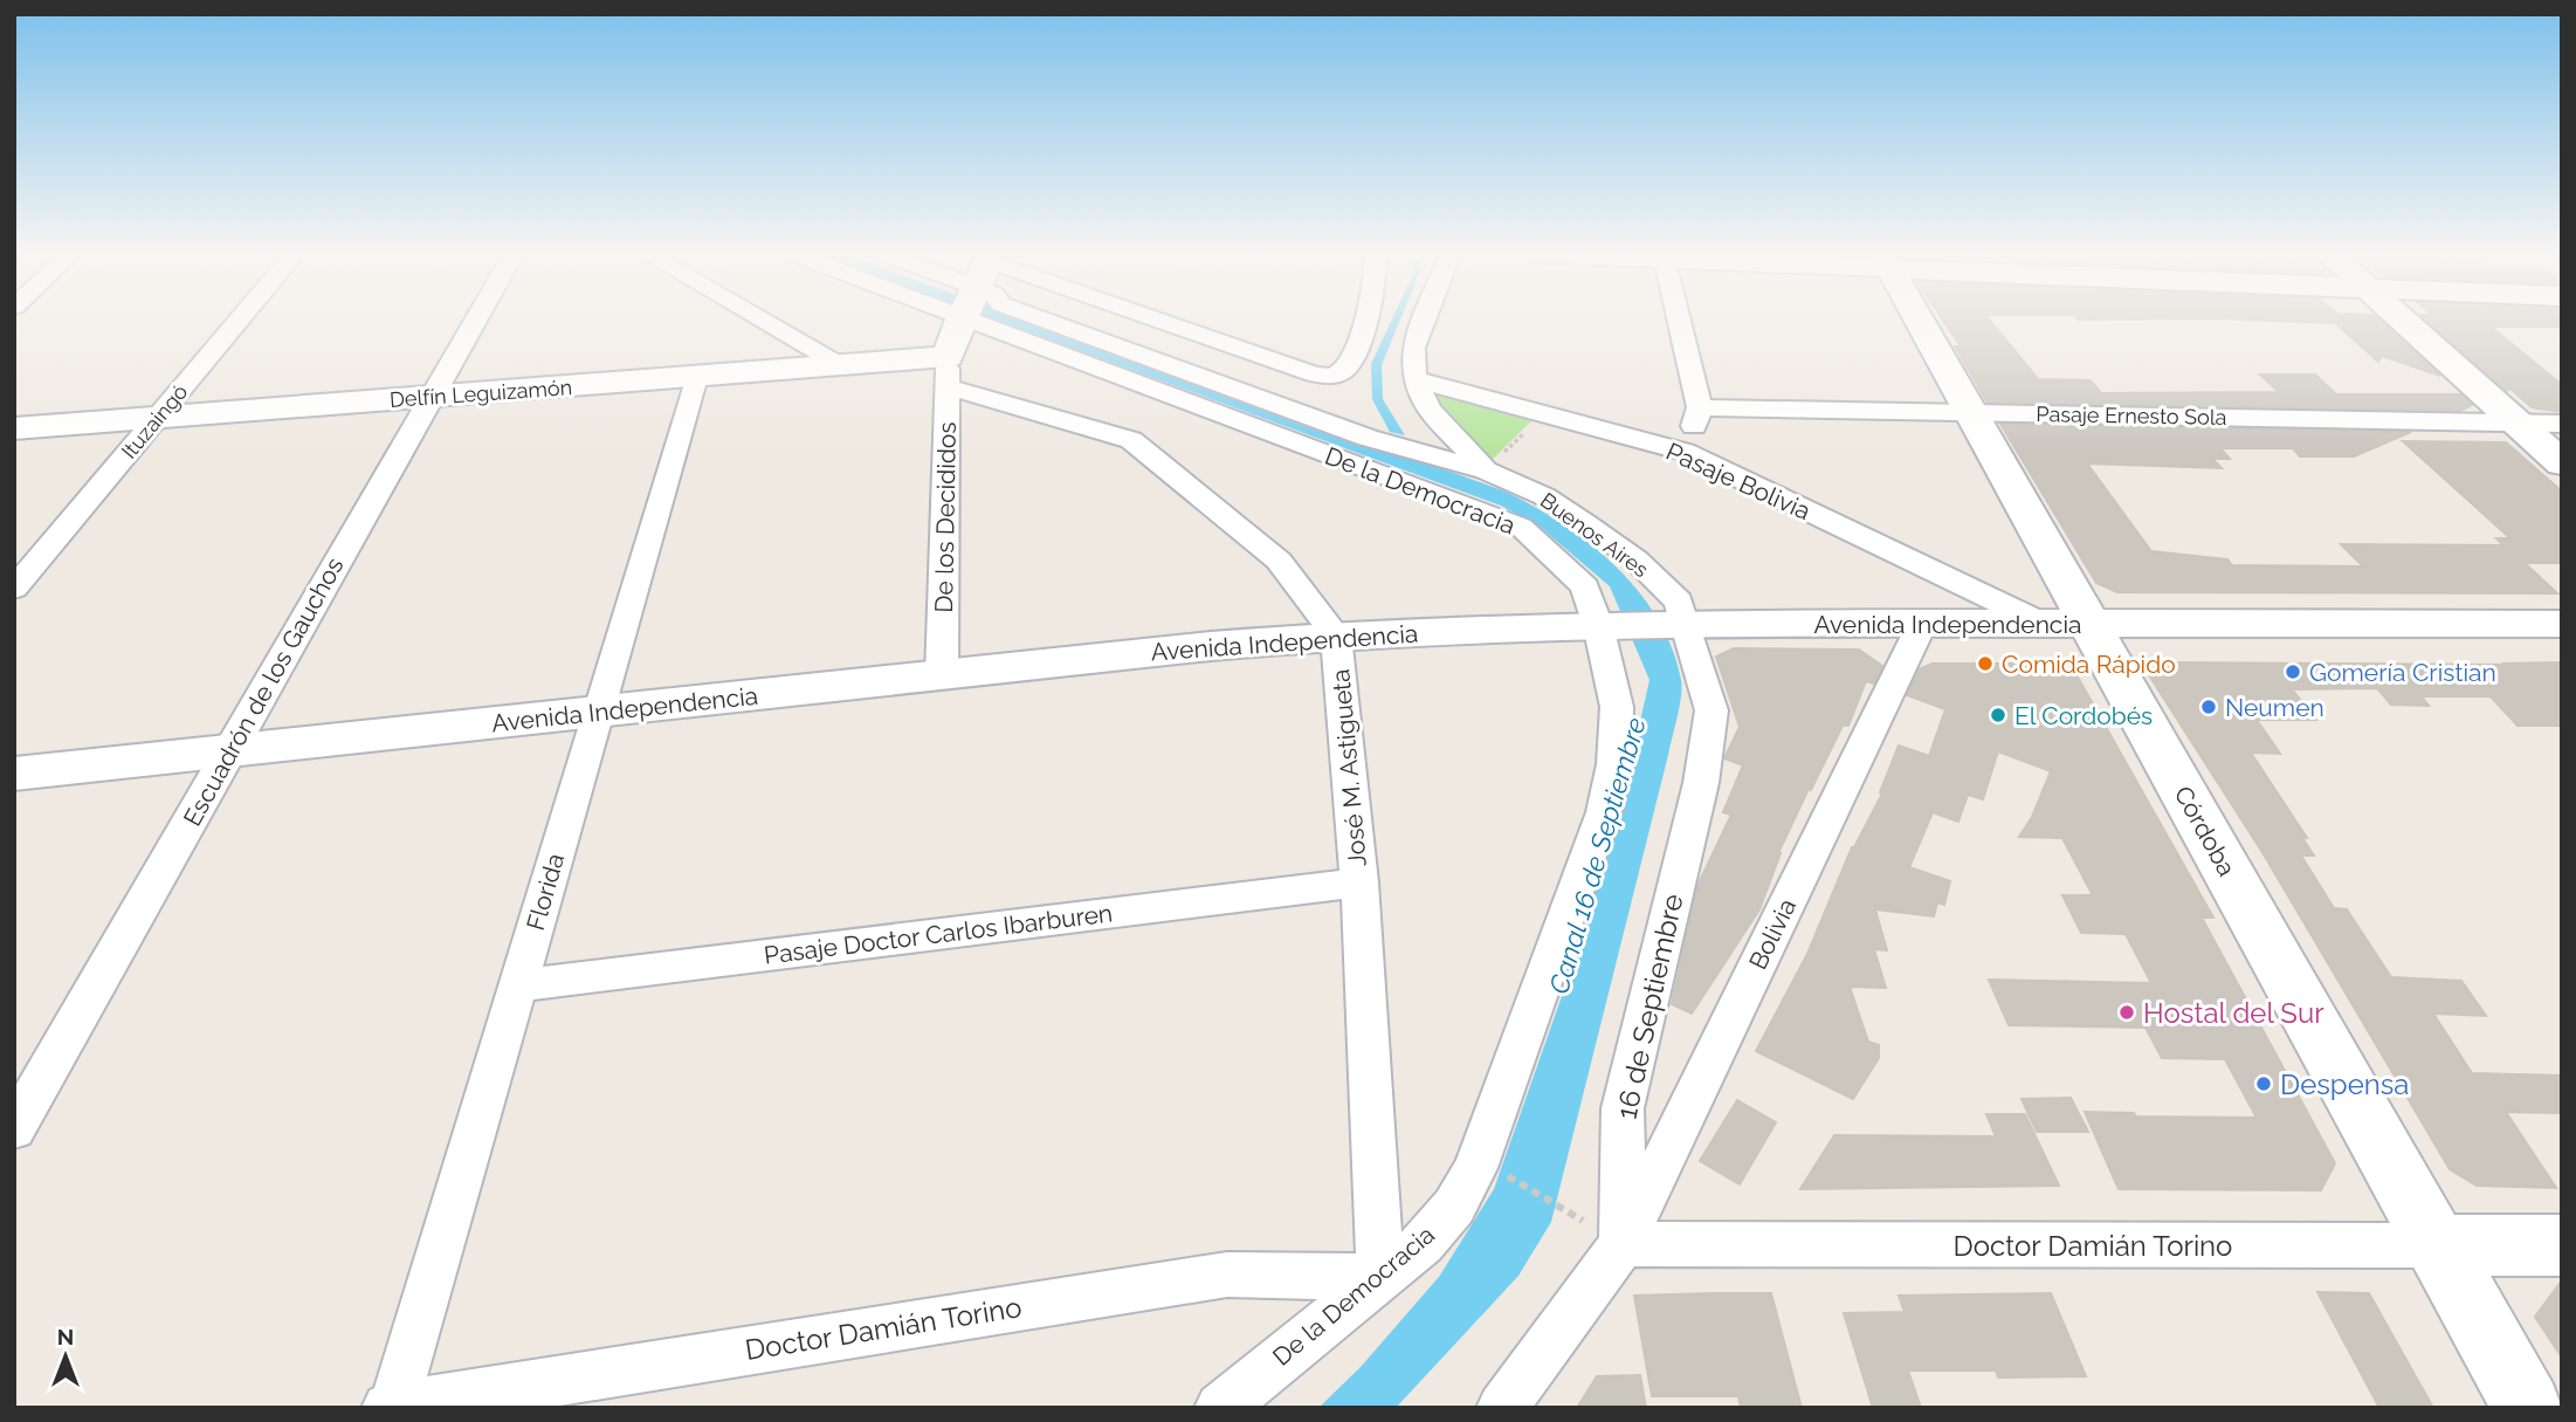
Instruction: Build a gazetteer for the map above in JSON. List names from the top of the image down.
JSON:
{
  "streets": {
    "main road": [
      "Delfín Leguizamón",
      "Avenida Independencia",
      "Córdoba",
      "Doctor Damián Torino"
    ],
    "street": [
      "Pasaje Ernesto Sola",
      "Ituzaingó",
      "Pasaje Bolivia",
      "De la Democracia",
      "De los Decididos",
      "Buenos Aires",
      "Escuadrón de los Gauchos",
      "José M. Astigueta",
      "Florida",
      "Pasaje Doctor Carlos Ibarburen",
      "Bolivia",
      "16 de Septiembre"
    ]
  },
  "crossings": [
    ["Delfín Leguizamón", "Ituzaingó"],
    ["Delfín Leguizamón", "De los Decididos"],
    ["Delfín Leguizamón", "Escuadrón de los Gauchos"],
    ["Delfín Leguizamón", "José M. Astigueta"],
    ["Delfín Leguizamón", "Florida"],
    ["Pasaje Ernesto Sola", "Córdoba"],
    ["Pasaje Bolivia", "Buenos Aires"],
    ["Pasaje Bolivia", "Avenida Independencia"],
    ["Pasaje Bolivia", "Córdoba"],
    ["De la Democracia", "Buenos Aires"],
    ["De la Democracia", "Avenida Independencia"],
    ["De la Democracia", "José M. Astigueta"],
    ["De la Democracia", "Doctor Damián Torino"],
    ["De los Decididos", "Avenida Independencia"],
    ["De los Decididos", "José M. Astigueta"],
    ["Buenos Aires", "Avenida Independencia"],
    ["Buenos Aires", "16 de Septiembre"],
    ["Avenida Independencia", "Escuadrón de los Gauchos"],
    ["Avenida Independencia", "José M. Astigueta"],
    ["Avenida Independencia", "Córdoba"],
    ["Avenida Independencia", "Florida"],
    ["Avenida Independencia", "Bolivia"],
    ["Avenida Independencia", "16 de Septiembre"],
    ["José M. Astigueta", "Pasaje Doctor Carlos Ibarburen"],
    ["José M. Astigueta", "Doctor Damián Torino"],
    ["Córdoba", "Doctor Damián Torino"],
    ["Florida", "Pasaje Doctor Carlos Ibarburen"],
    ["Florida", "Doctor Damián Torino"],
    ["Bolivia", "16 de Septiembre"],
    ["Bolivia", "Doctor Damián Torino"],
    ["16 de Septiembre", "Doctor Damián Torino"]
  ],
  "water": ["Canal 16 de Septiembre"],
  "places": [
    "Comida Rápido",
    "Gomería Cristian",
    "Neumen",
    "El Cordobés",
    "Hostal del Sur",
    "Despensa"
  ],
  "north": "top"
}
